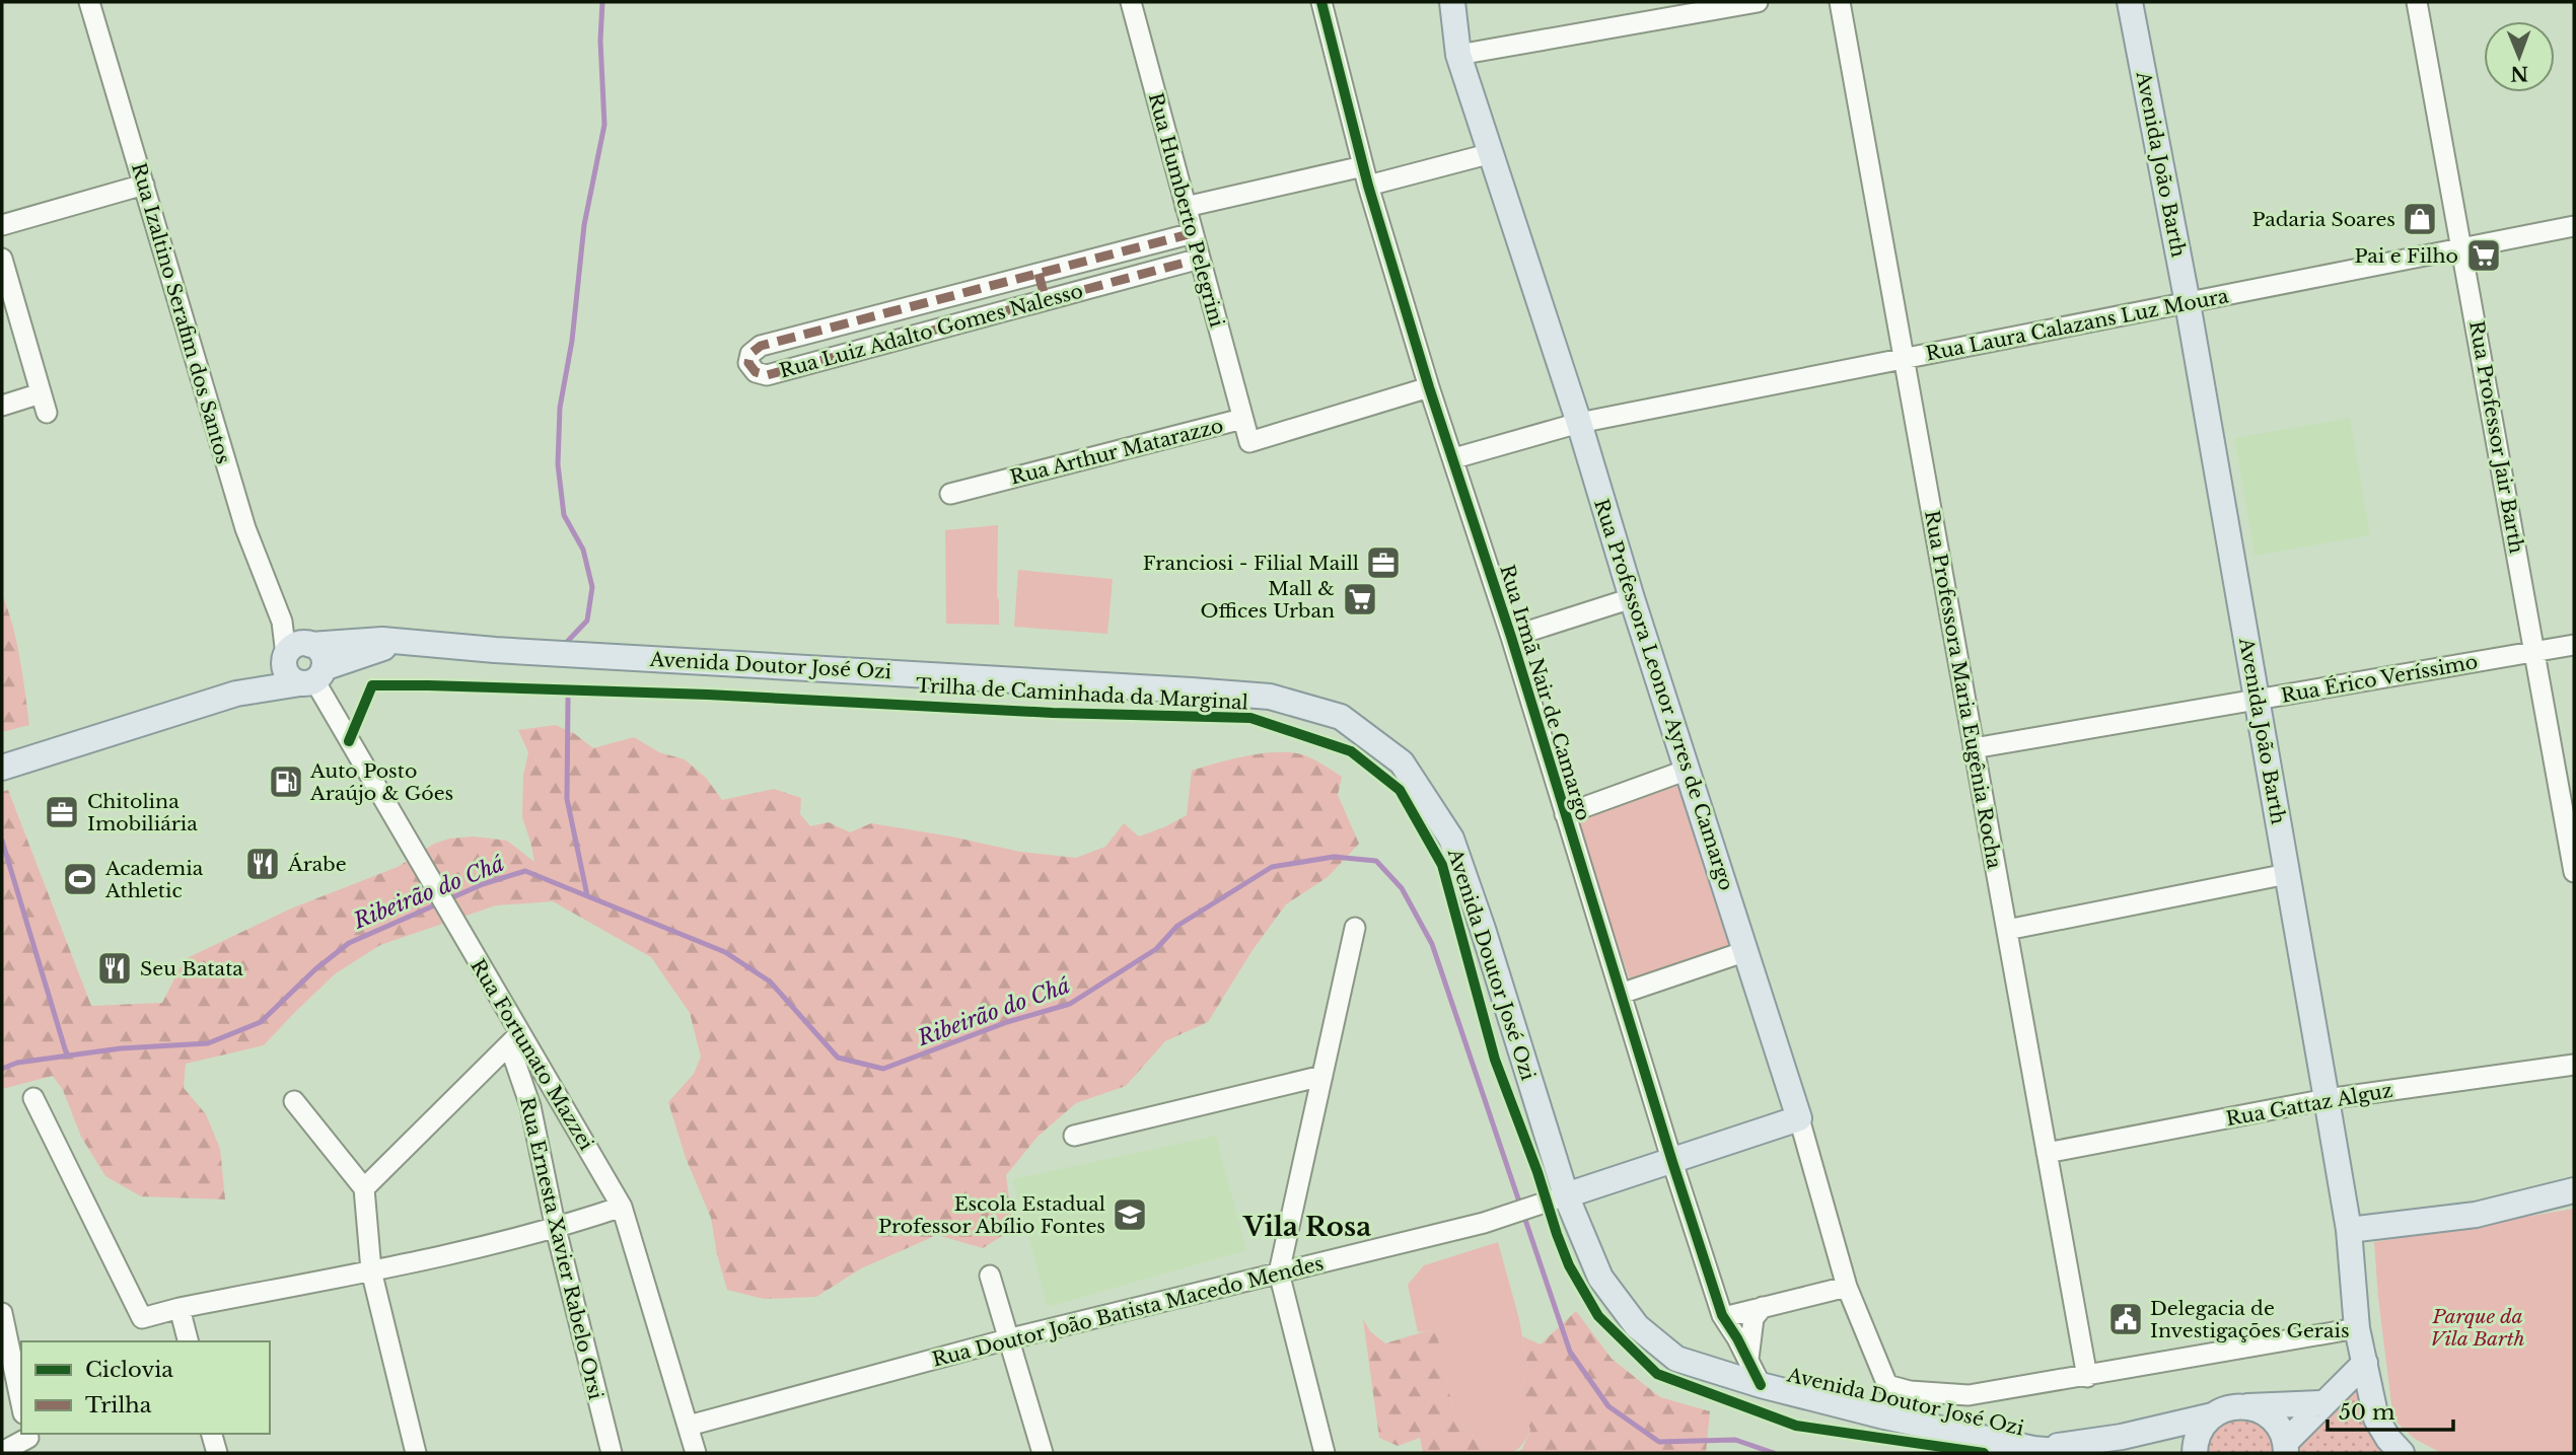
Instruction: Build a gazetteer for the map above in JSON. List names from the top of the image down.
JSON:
{
  "streets": {
    "main road": ["Avenida João Barth", "Avenida Doutor José Ozi", "Rua Professora Leonor Ayres de Camargo"],
    "street": [
      "Rua Humberto Pelegrini",
      "Rua Izaltino Serafim dos Santos",
      "Rua Laura Calazans Luz Moura",
      "Rua Luiz Adalto Gomes Nalesso",
      "Rua Professor Jair Barth",
      "Rua Arthur Matarazzo",
      "Rua Érico Veríssimo",
      "Rua Professora Maria Eugênia Rocha",
      "Rua Irmã Nair de Camargo",
      "Rua Fortunato Mazzei",
      "Rua Gattaz Alguz",
      "Rua Ernesta Xavier Rabelo Orsi",
      "Rua Doutor João Batista Macedo Mendes"
    ],
    "cycle path": ["Trilha de Caminhada da Marginal"]
  },
  "crossings": [
    ["Avenida João Barth", "Rua Laura Calazans Luz Moura"],
    ["Avenida João Barth", "Rua Érico Veríssimo"],
    ["Avenida João Barth", "Rua Gattaz Alguz"],
    ["Rua Humberto Pelegrini", "Rua Luiz Adalto Gomes Nalesso"],
    ["Rua Humberto Pelegrini", "Rua Arthur Matarazzo"],
    ["Rua Laura Calazans Luz Moura", "Rua Professor Jair Barth"],
    ["Rua Laura Calazans Luz Moura", "Rua Professora Maria Eugênia Rocha"],
    ["Rua Laura Calazans Luz Moura", "Rua Professora Leonor Ayres de Camargo"],
    ["Rua Professor Jair Barth", "Rua Érico Veríssimo"],
    ["Rua Arthur Matarazzo", "Rua Irmã Nair de Camargo"],
    ["Avenida Doutor José Ozi", "Rua Irmã Nair de Camargo"],
    ["Avenida Doutor José Ozi", "Rua Doutor João Batista Macedo Mendes"],
    ["Rua Érico Veríssimo", "Rua Professora Maria Eugênia Rocha"],
    ["Rua Professora Maria Eugênia Rocha", "Rua Professora Leonor Ayres de Camargo"],
    ["Rua Professora Maria Eugênia Rocha", "Rua Gattaz Alguz"],
    ["Rua Fortunato Mazzei", "Rua Ernesta Xavier Rabelo Orsi"],
    ["Rua Fortunato Mazzei", "Rua Doutor João Batista Macedo Mendes"]
  ],
  "districts": ["Vila Rosa"],
  "water": ["Ribeirão do Chá"],
  "parks": ["Parque da Vila Barth"],
  "places": {
    "shop": ["Padaria Soares"],
    "supermarket": ["Pai e Filho", "Mall & Offices Urban"],
    "office": ["Franciosi - Filial Maill", "Chitolina Imobiliária"],
    "fuel station": ["Auto Posto Araújo & Góes"],
    "restaurant": ["Árabe", "Seu Batata"],
    "sports": ["Academia Athletic"],
    "school or university": ["Escola Estadual Professor Abílio Fontes"],
    "public building": ["Delegacia de Investigações Gerais"]
  },
  "legend": ["Ciclovia", "Trilha"],
  "scale_bar": "50 m",
  "north": "bottom"
}
